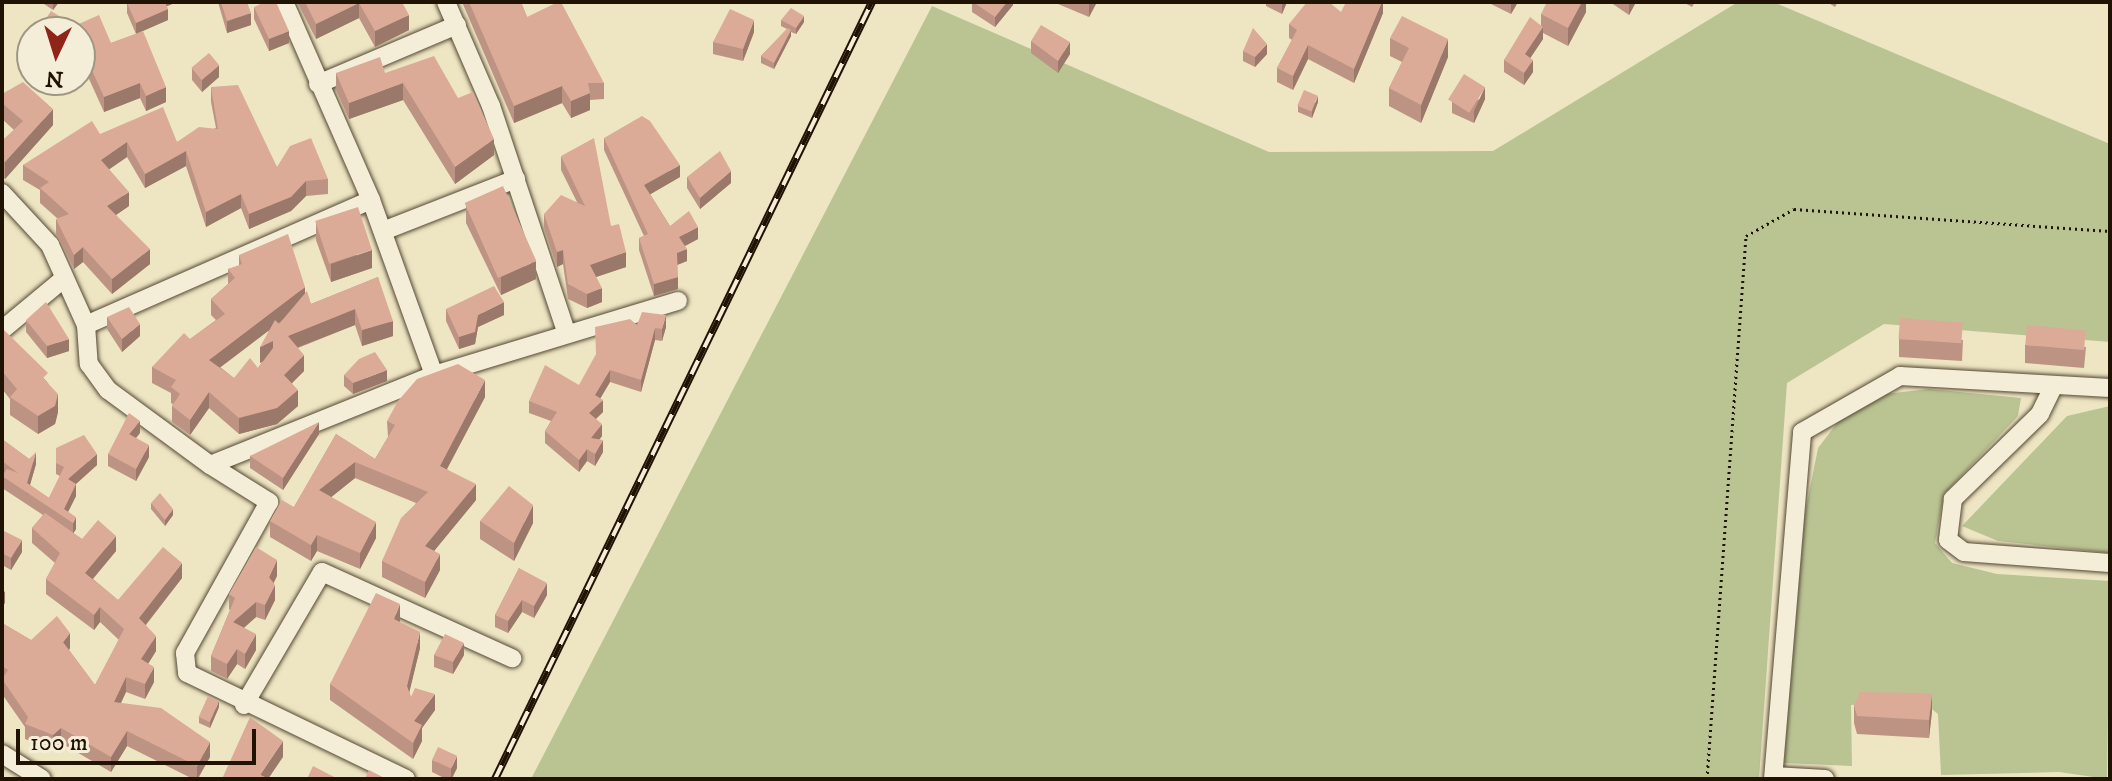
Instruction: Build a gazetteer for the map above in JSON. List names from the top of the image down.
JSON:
{
  "scale_bar": "100 m",
  "north": "bottom"
}
